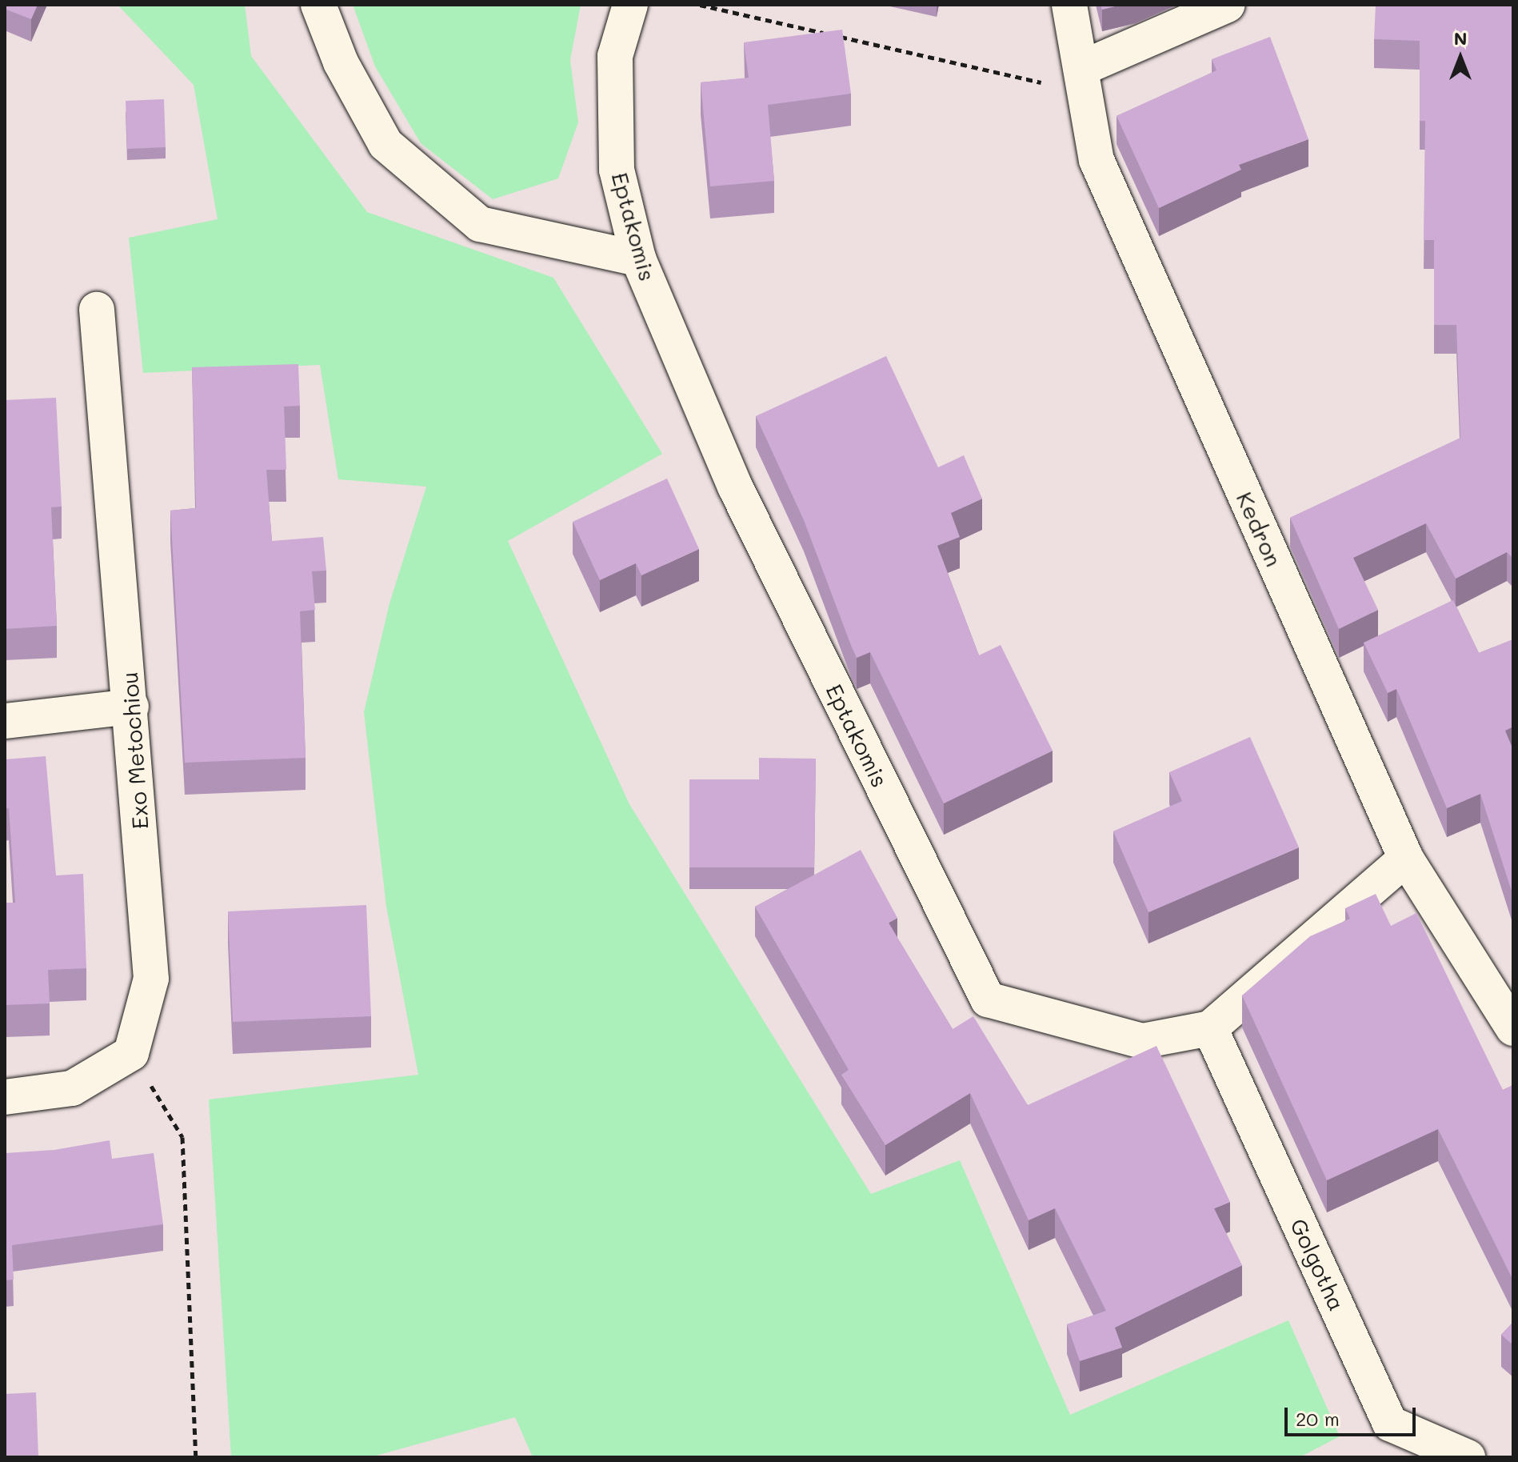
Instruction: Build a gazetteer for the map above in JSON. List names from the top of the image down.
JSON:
{
  "streets": {
    "street": [
      "Eptakomis",
      "Kedron",
      "Exo Metochiou",
      "Golgotha"
    ]
  },
  "crossings": [
    ["Eptakomis", "Golgotha"]
  ],
  "scale_bar": "20 m",
  "north": "top"
}
